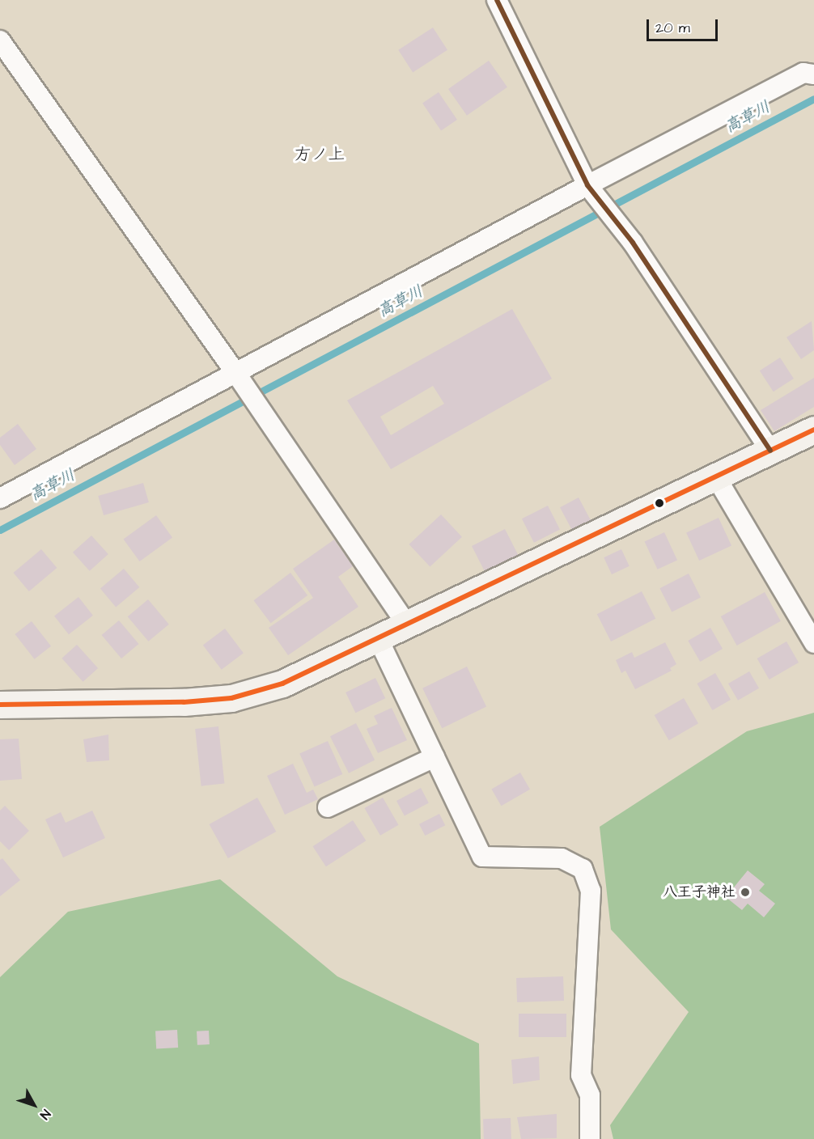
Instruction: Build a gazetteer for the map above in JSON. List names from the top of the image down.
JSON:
{
  "districts": ["方ノ上"],
  "water": ["高草川"],
  "places": ["八王子神社"],
  "scale_bar": "20 m",
  "north": "bottom right"
}
